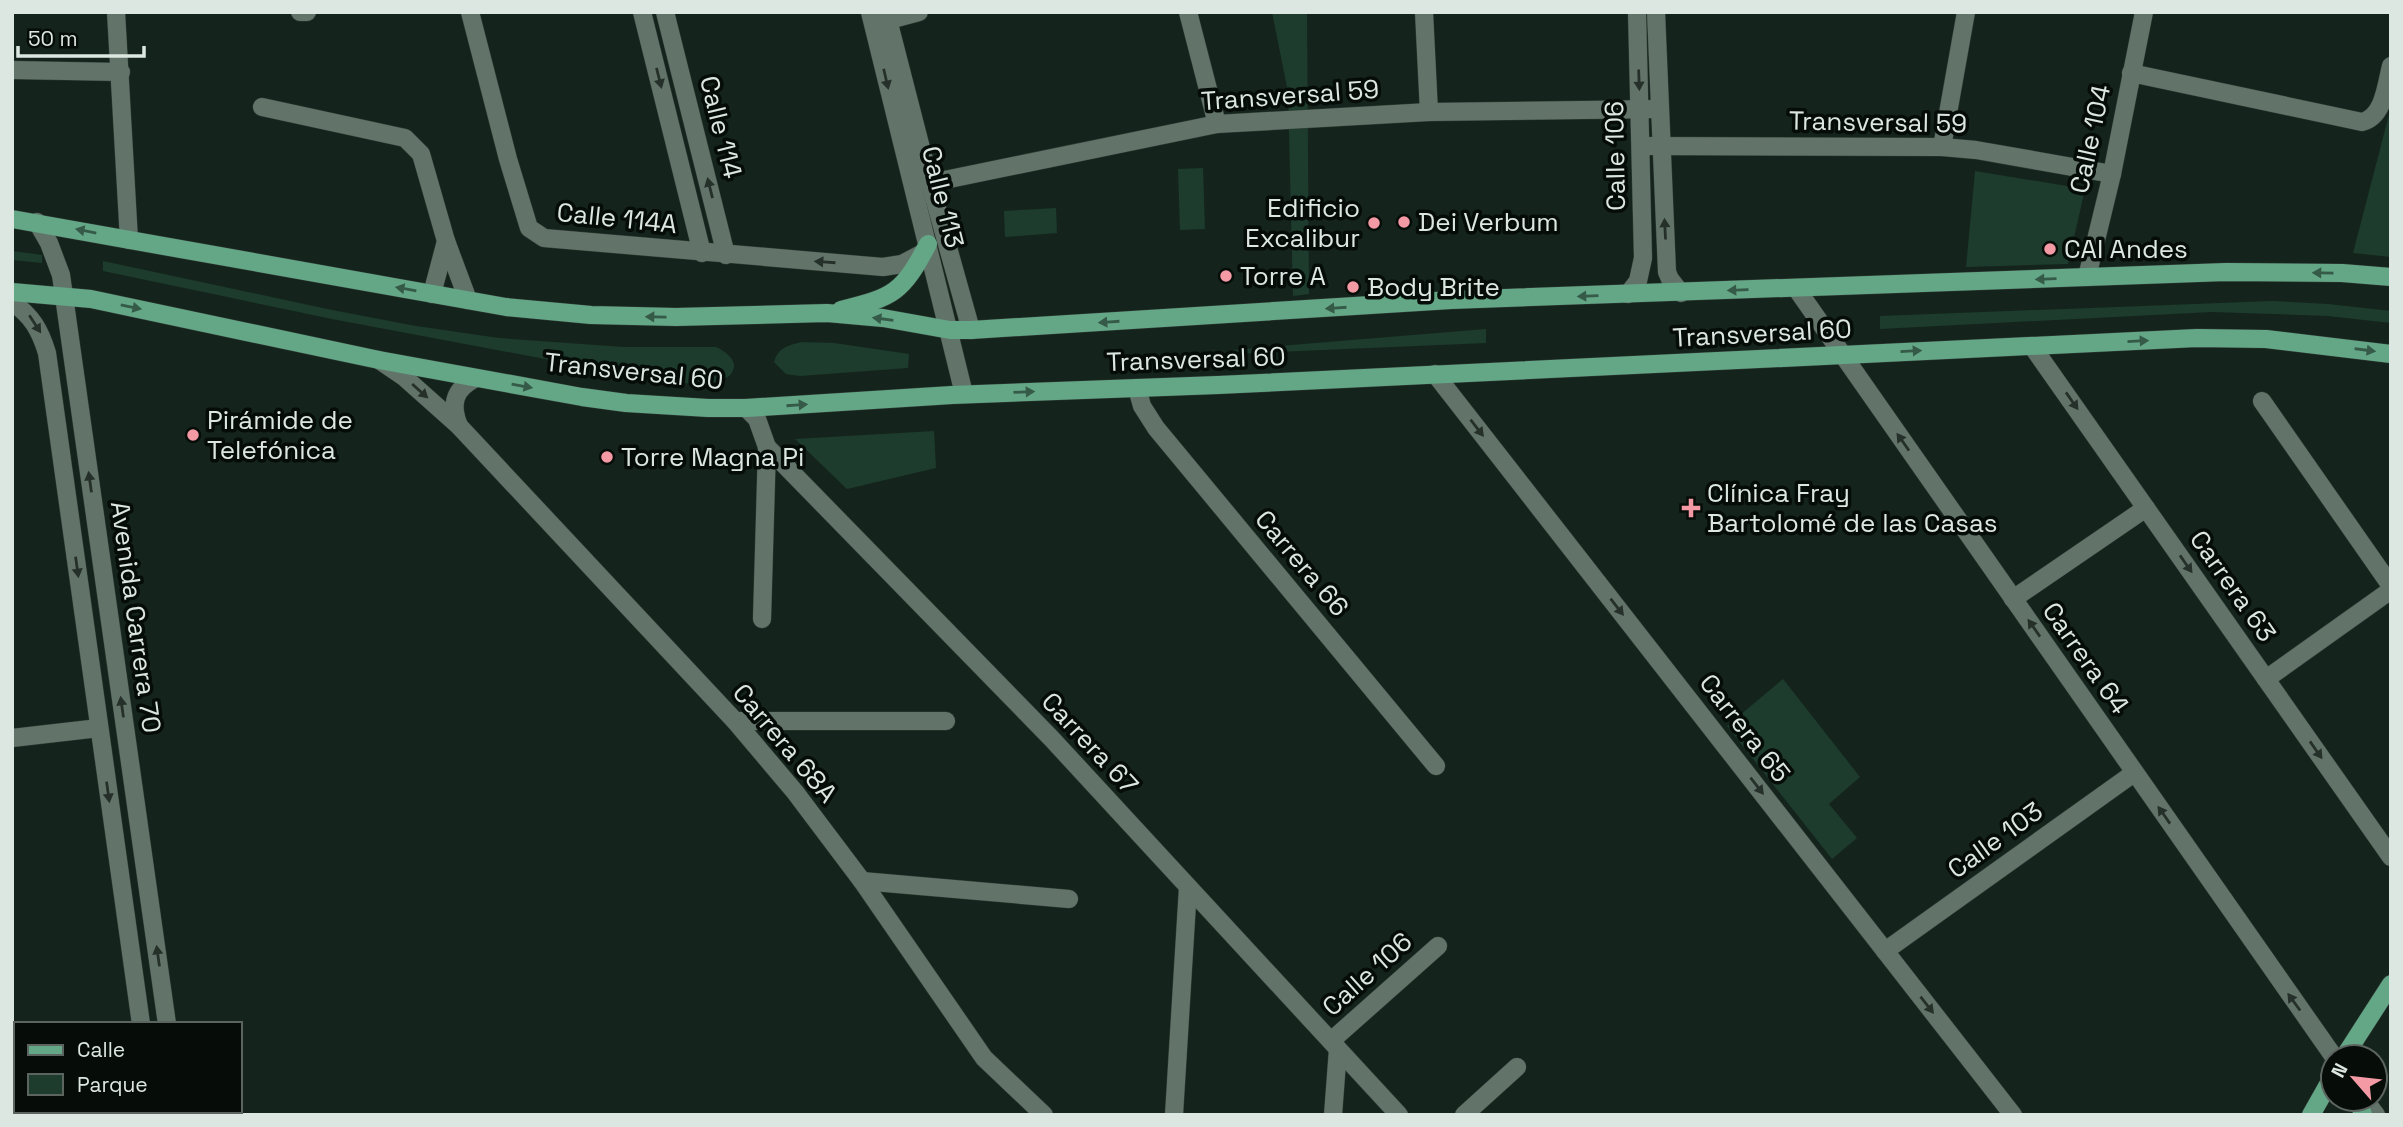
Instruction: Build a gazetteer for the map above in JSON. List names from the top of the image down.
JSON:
{
  "streets": {
    "main road": ["Transversal 60"],
    "street": [
      "Transversal 59",
      "Calle 114",
      "Calle 104",
      "Calle 106",
      "Calle 113",
      "Calle 114A",
      "Carrera 66",
      "Carrera 63",
      "Avenida Carrera 70",
      "Carrera 64",
      "Carrera 65",
      "Carrera 68A",
      "Carrera 67",
      "Calle 103"
    ]
  },
  "crossings": [
    ["Transversal 59", "Calle 104"],
    ["Transversal 59", "Calle 106"],
    ["Transversal 59", "Calle 113"],
    ["Calle 114", "Calle 114A"],
    ["Calle 104", "Transversal 60"],
    ["Calle 106", "Transversal 60"],
    ["Calle 106", "Carrera 67"],
    ["Calle 113", "Calle 114A"],
    ["Calle 113", "Transversal 60"],
    ["Transversal 60", "Carrera 66"],
    ["Transversal 60", "Carrera 63"],
    ["Transversal 60", "Avenida Carrera 70"],
    ["Transversal 60", "Carrera 64"],
    ["Transversal 60", "Carrera 65"],
    ["Transversal 60", "Carrera 68A"],
    ["Transversal 60", "Carrera 67"],
    ["Carrera 64", "Calle 103"],
    ["Carrera 65", "Calle 103"]
  ],
  "one_way": ["Carrera 64", "Carrera 65"],
  "places": {
    "other": [
      "Dei Verbum",
      "Edificio Excalibur",
      "CAI Andes",
      "Torre A",
      "Body Brite",
      "Pirámide de Telefónica",
      "Torre Magna Pi"
    ],
    "health": ["Clínica Fray Bartolomé de las Casas"]
  },
  "legend": ["Calle", "Parque"],
  "scale_bar": "50 m",
  "north": "top left"
}
